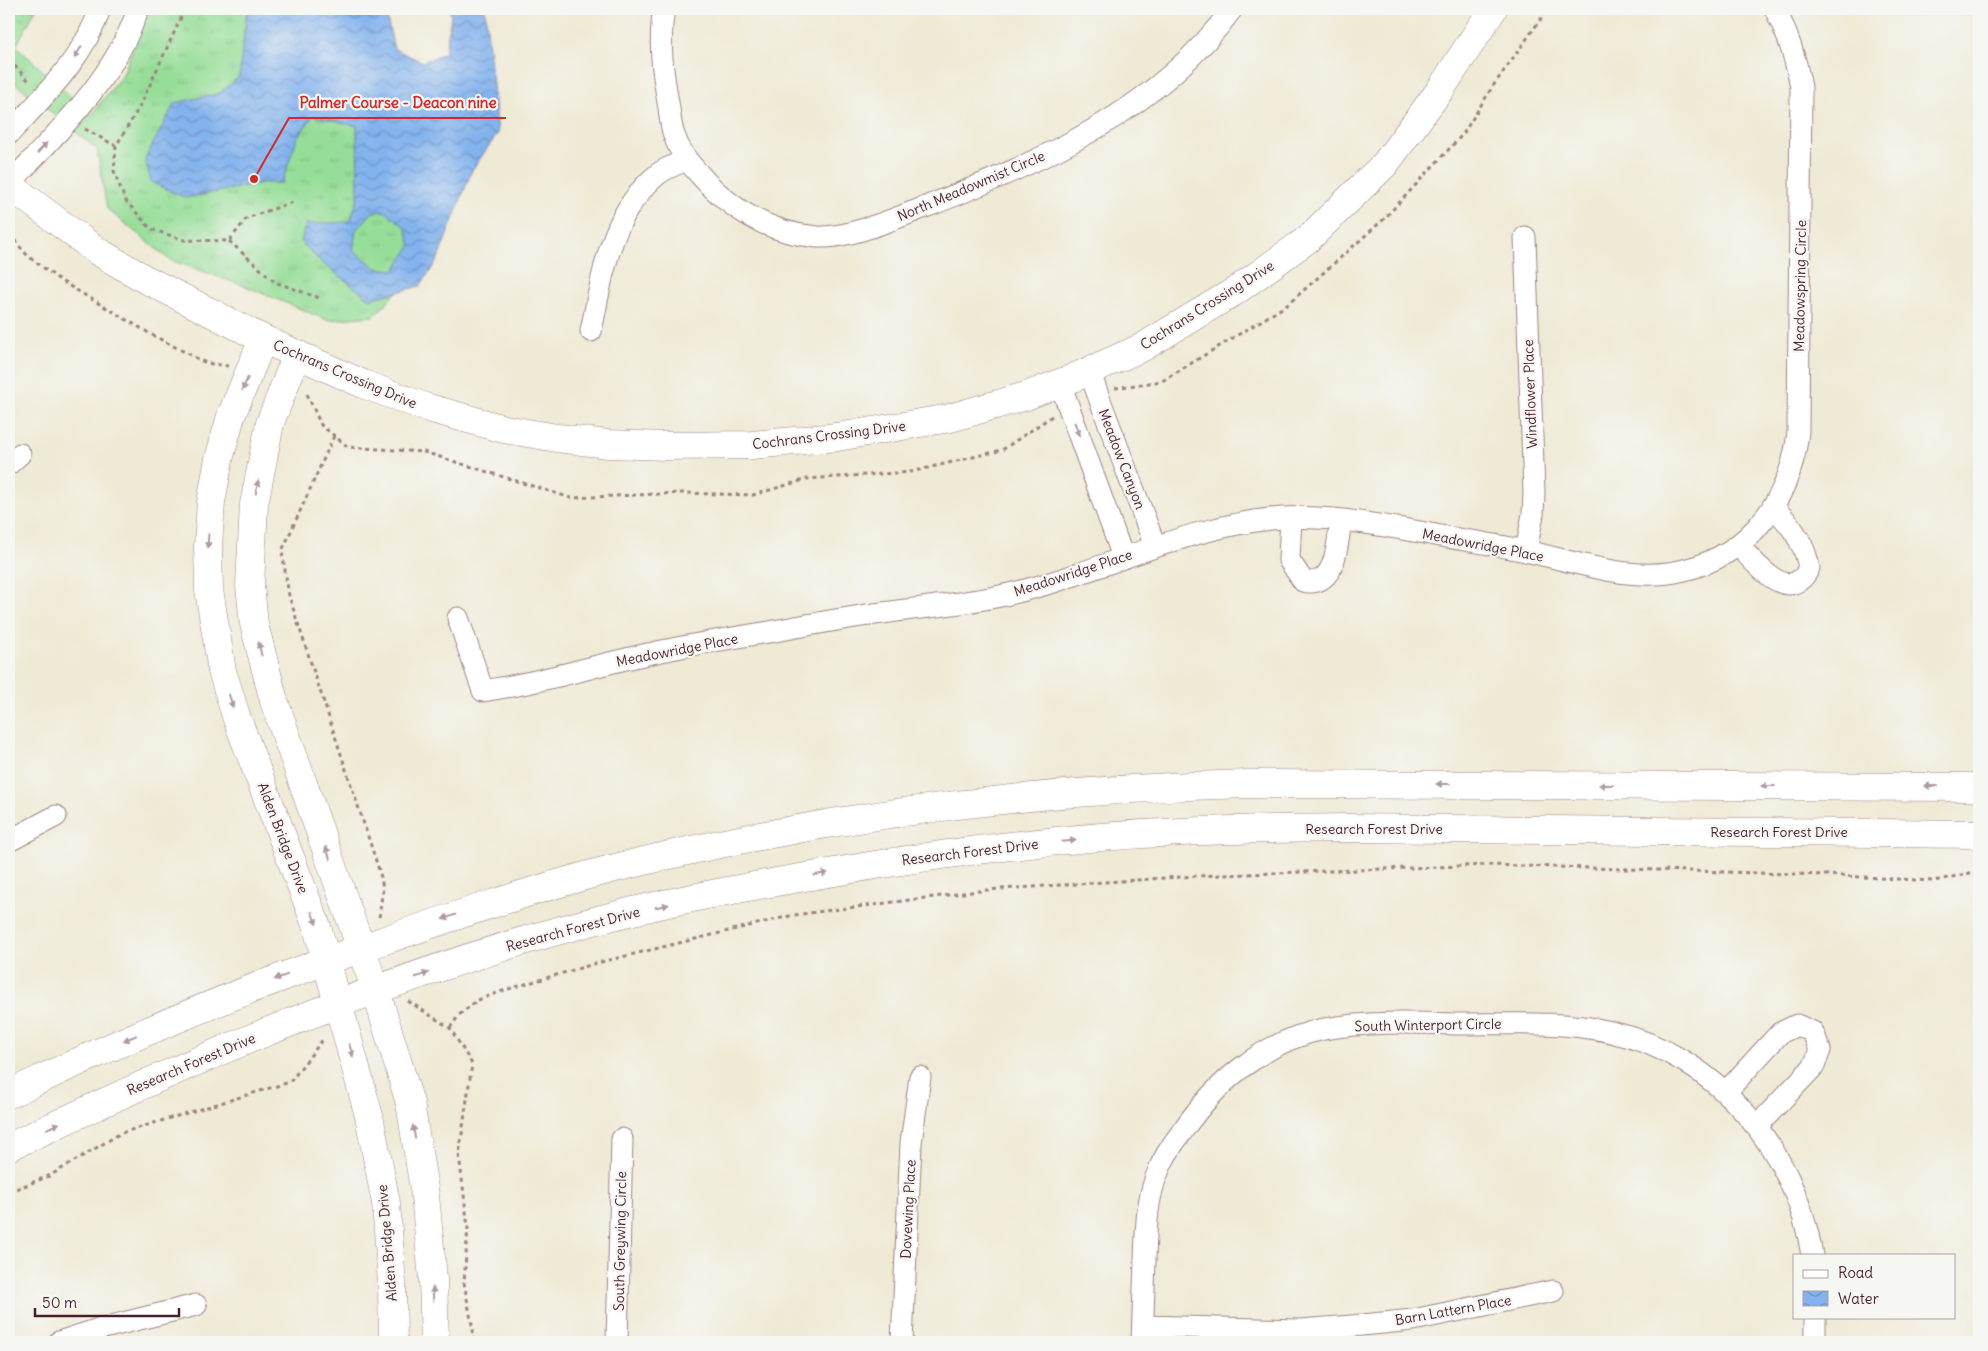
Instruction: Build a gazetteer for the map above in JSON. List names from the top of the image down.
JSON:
{
  "streets": {
    "main road": ["Cochrans Crossing Drive", "Research Forest Drive", "Alden Bridge Drive"],
    "street": [
      "North Meadowmist Circle",
      "Meadowspring Circle",
      "Windflower Place",
      "Meadow Canyon",
      "Meadowridge Place",
      "South Winterport Circle",
      "Dovewing Place",
      "South Greywing Circle",
      "Barn Lattern Place"
    ]
  },
  "crossings": [
    ["Meadowspring Circle", "Meadowridge Place"],
    ["Cochrans Crossing Drive", "Meadow Canyon"],
    ["Cochrans Crossing Drive", "Alden Bridge Drive"],
    ["Windflower Place", "Meadowridge Place"],
    ["Meadow Canyon", "Meadowridge Place"],
    ["Research Forest Drive", "Alden Bridge Drive"],
    ["South Winterport Circle", "Barn Lattern Place"]
  ],
  "places": ["Palmer Course - Deacon nine"],
  "legend": ["Road", "Water"],
  "scale_bar": "50 m"
}
